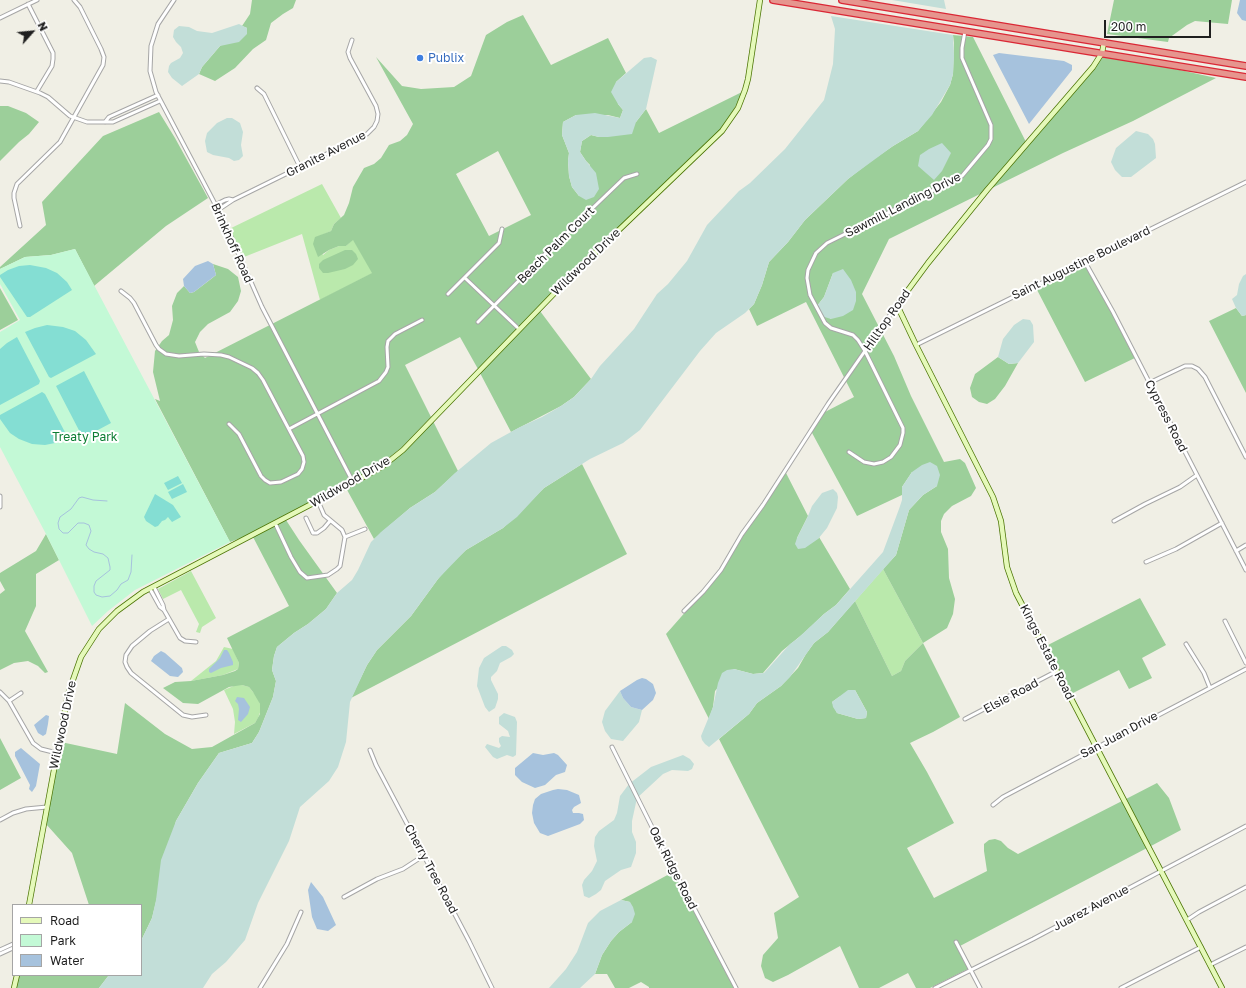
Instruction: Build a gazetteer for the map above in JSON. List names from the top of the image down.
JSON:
{
  "streets": {
    "street": [
      "Granite Avenue",
      "Sawmill Landing Drive",
      "Brinkhoff Road",
      "Beach Palm Court",
      "Wildwood Drive",
      "Saint Augustine Boulevard",
      "Hilltop Road",
      "Cypress Road",
      "Kings Estate Road",
      "Elsie Road",
      "San Juan Drive",
      "Oak Ridge Road",
      "Cherry Tree Road",
      "Juarez Avenue"
    ]
  },
  "crossings": [
    ["Granite Avenue", "Brinkhoff Road"],
    ["Sawmill Landing Drive", "Hilltop Road"],
    ["Brinkhoff Road", "Wildwood Drive"],
    ["Saint Augustine Boulevard", "Cypress Road"],
    ["Saint Augustine Boulevard", "Kings Estate Road"],
    ["Hilltop Road", "Kings Estate Road"],
    ["Kings Estate Road", "Elsie Road"],
    ["Kings Estate Road", "San Juan Drive"],
    ["Kings Estate Road", "Juarez Avenue"]
  ],
  "parks": ["Treaty Park"],
  "places": ["Publix"],
  "legend": ["Road", "Park", "Water"],
  "scale_bar": "200 m",
  "north": "top right"
}
